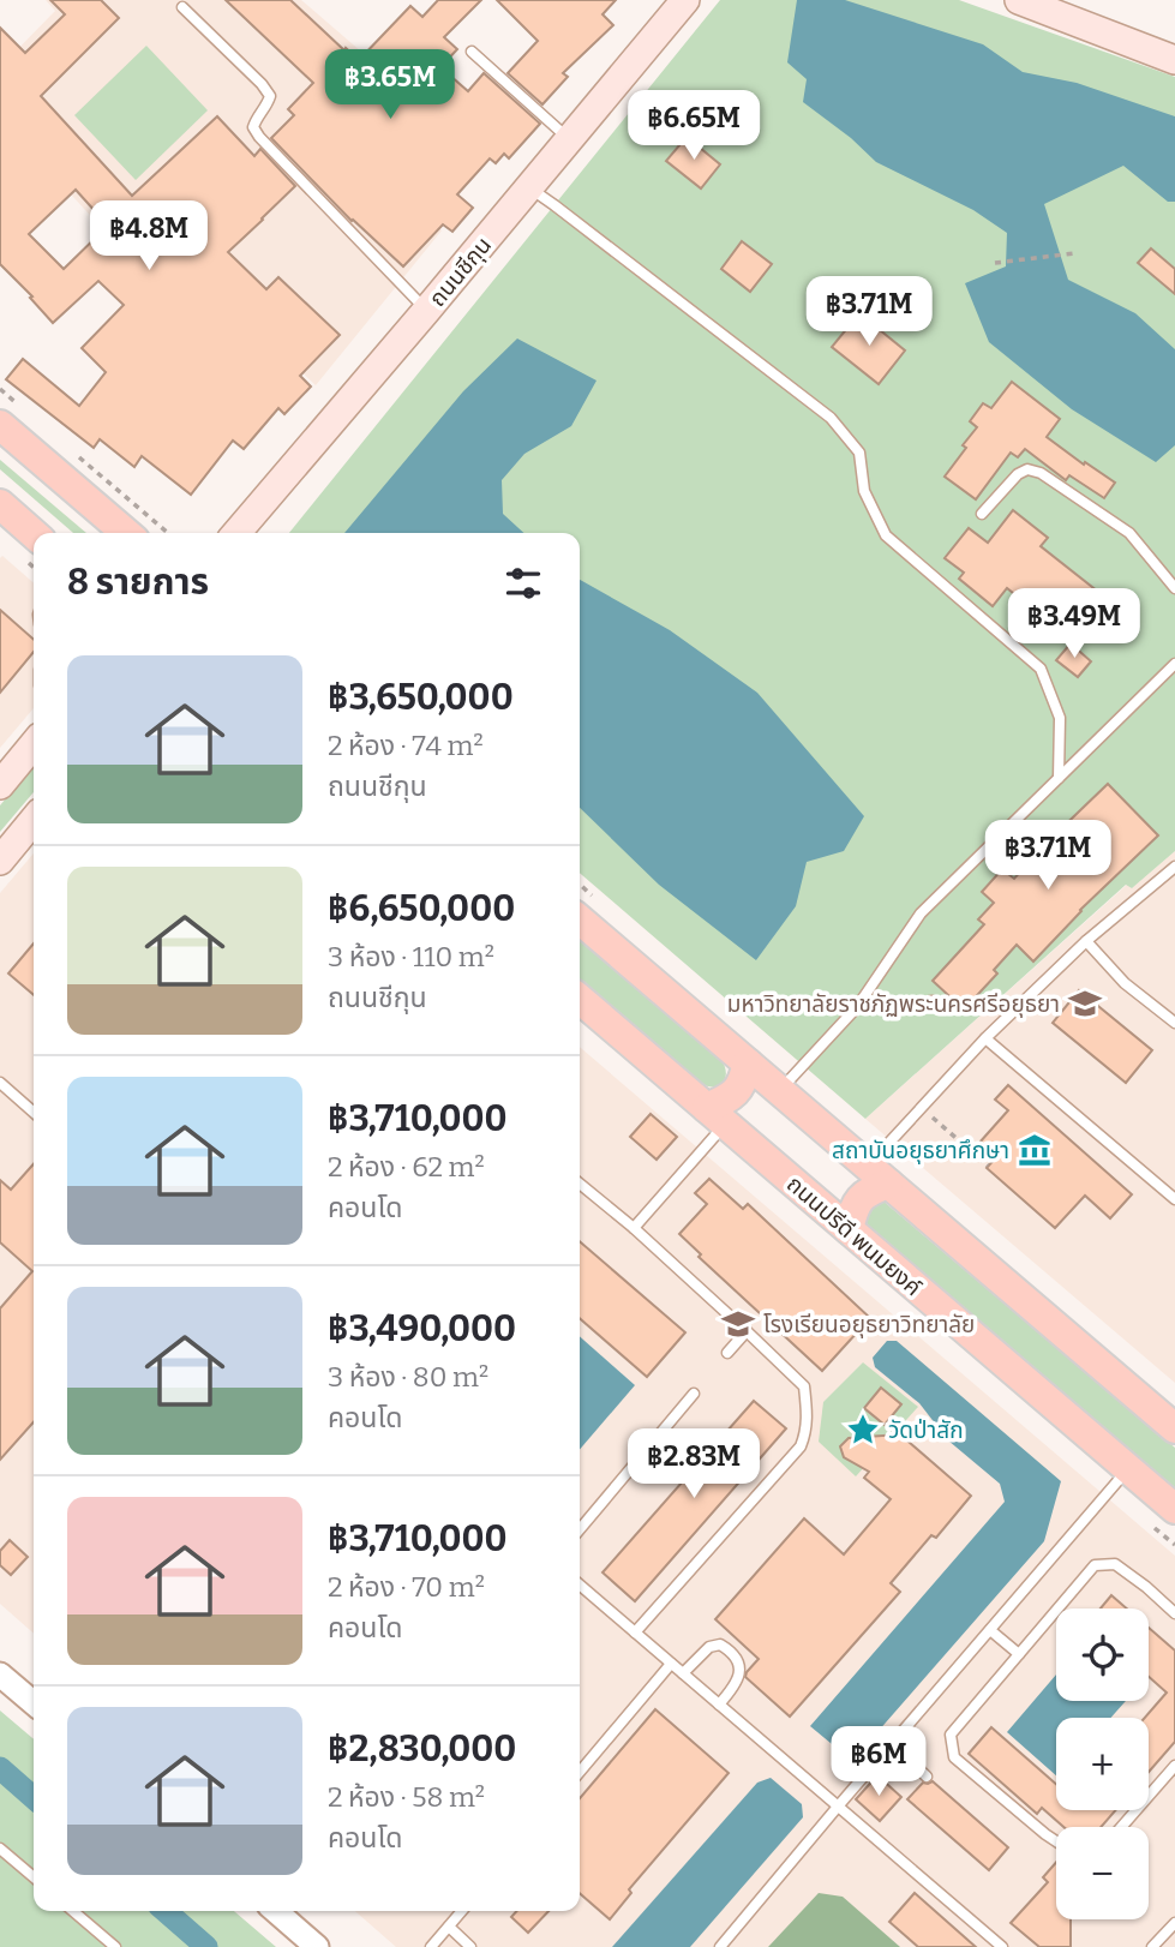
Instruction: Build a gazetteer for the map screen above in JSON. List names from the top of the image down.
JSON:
{
  "streets": {
    "main road": ["ถนนชีกุน", "ถนนปรีดี พนมยงค์"]
  },
  "places": {
    "school or university": ["มหาวิทยาลัยราชภัฏพระนครศรีอยุธยา", "โรงเรียนอยุธยาวิทยาลัย"],
    "museum": ["สถาบันอยุธยาศึกษา"],
    "place": ["วัดป่าสัก"]
  },
  "page": {
    "price": [
      "฿3.65M",
      "฿6.65M",
      "฿4.8M",
      "฿3.71M",
      "฿3.49M",
      "฿3.71M",
      "฿2.83M",
      "฿6M"
    ],
    "heading": "8 รายการ",
    "list": [
      {
        "name": "฿3,650,000",
        "note": "2 ห้อง · 74 m² · ถนนชีกุน"
      },
      {
        "name": "฿6,650,000",
        "note": "3 ห้อง · 110 m² · ถนนชีกุน"
      },
      {
        "name": "฿3,710,000",
        "note": "2 ห้อง · 62 m² · คอนโด"
      },
      {
        "name": "฿3,490,000",
        "note": "3 ห้อง · 80 m² · คอนโด"
      },
      {
        "name": "฿3,710,000",
        "note": "2 ห้อง · 70 m² · คอนโด"
      },
      {
        "name": "฿2,830,000",
        "note": "2 ห้อง · 58 m² · คอนโด"
      }
    ],
    "map_buttons": ["+", "−"]
  }
}
